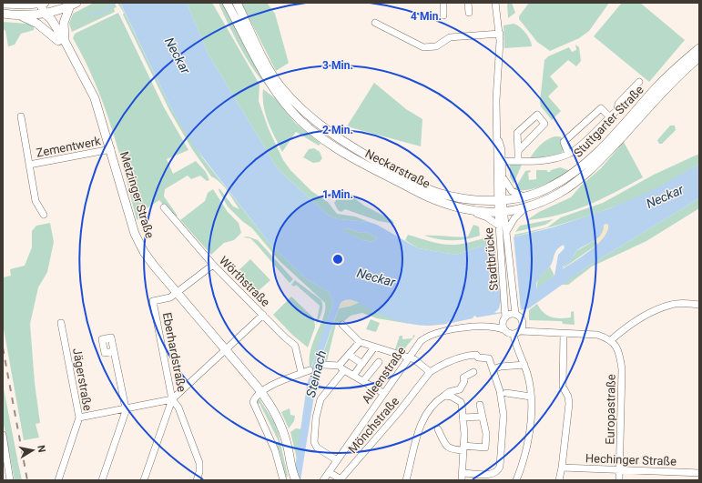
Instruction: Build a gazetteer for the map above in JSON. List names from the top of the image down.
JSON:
{
  "streets": {
    "main road": ["Stuttgarter Straße", "Neckarstraße", "Metzinger Straße"],
    "street": [
      "Zementwerk",
      "Stadtbrücke",
      "Wörthstraße",
      "Eberhardstraße",
      "Alleenstraße",
      "Jägerstraße",
      "Europastraße",
      "Mönchstraße",
      "Hechinger Straße"
    ]
  },
  "crossings": [
    ["Stuttgarter Straße", "Neckarstraße"],
    ["Stuttgarter Straße", "Stadtbrücke"],
    ["Zementwerk", "Metzinger Straße"],
    ["Neckarstraße", "Stadtbrücke"],
    ["Metzinger Straße", "Eberhardstraße"],
    ["Stadtbrücke", "Alleenstraße"],
    ["Alleenstraße", "Mönchstraße"],
    ["Europastraße", "Hechinger Straße"]
  ],
  "water": ["Neckar", "Steinach"],
  "north": "right",
  "rings": [
    "4 Min.",
    "3 Min.",
    "2 Min.",
    "1 Min."
  ]
}
